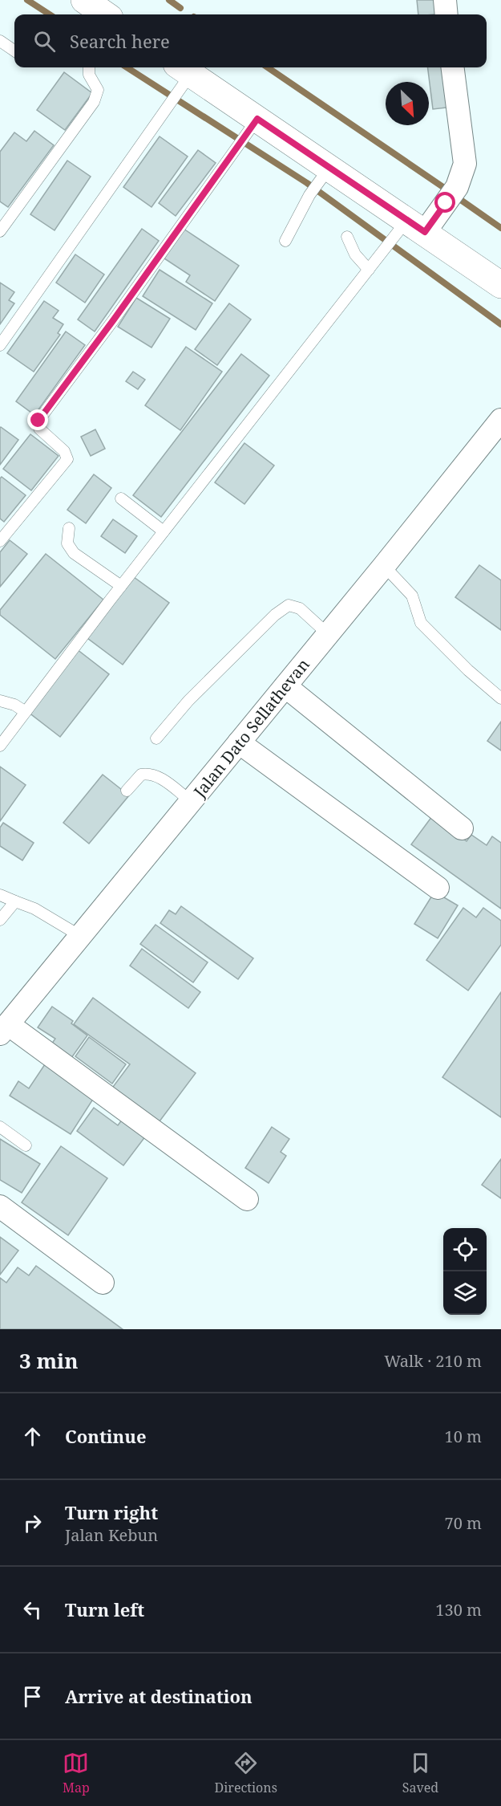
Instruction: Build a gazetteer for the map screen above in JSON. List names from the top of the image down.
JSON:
{
  "streets": {
    "street": ["Jalan Dato Sellathevan"]
  },
  "north": "bottom right",
  "page": {
    "search": "Search here",
    "heading": ["3 min", "Walk · 210 m"],
    "list": [
      ["Continue", "10 m"],
      ["Turn right", "Jalan Kebun", "70 m"],
      ["Turn left", "130 m"],
      "Arrive at destination"
    ],
    "nav": ["Map", "Directions", "Saved"]
  }
}
